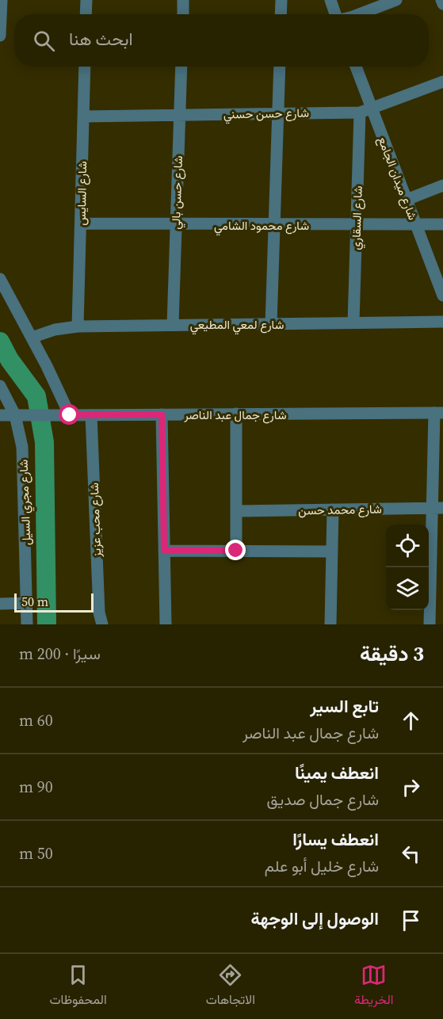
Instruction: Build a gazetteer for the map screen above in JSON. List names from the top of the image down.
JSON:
{
  "streets": {
    "street": [
      "شارع حسن حسني",
      "شارع ميدان الجامع",
      "شارع حسن بالي",
      "شارع السايس",
      "شارع السقاري",
      "شارع محمود الشامي",
      "شارع لمعي المطيعي",
      "شارع جمال عبد الناصر",
      "شارع مجري السيل",
      "شارع محمد حسن",
      "شارع محب عزيز"
    ]
  },
  "crossings": [
    ["شارع حسن حسني", "شارع ميدان الجامع"],
    ["شارع حسن حسني", "شارع حسن بالي"],
    ["شارع حسن حسني", "شارع السايس"],
    ["شارع حسن حسني", "شارع السقاري"],
    ["شارع ميدان الجامع", "شارع محمود الشامي"],
    ["شارع حسن بالي", "شارع محمود الشامي"],
    ["شارع حسن بالي", "شارع لمعي المطيعي"],
    ["شارع السايس", "شارع محمود الشامي"],
    ["شارع السايس", "شارع لمعي المطيعي"],
    ["شارع السقاري", "شارع محمود الشامي"],
    ["شارع السقاري", "شارع لمعي المطيعي"],
    ["شارع جمال عبد الناصر", "شارع مجري السيل"],
    ["شارع جمال عبد الناصر", "شارع محب عزيز"]
  ],
  "scale_bar": "50 m",
  "page": {
    "search": "ابحث هنا",
    "scale": "50 m",
    "heading": ["3 دقيقة", "سيرًا · 200 m"],
    "list": [
      ["تابع السير", "شارع جمال عبد الناصر", "60 m"],
      ["انعطف يمينًا", "شارع جمال صديق", "90 m"],
      ["انعطف يسارًا", "شارع خليل أبو علم", "50 m"],
      "الوصول إلى الوجهة"
    ],
    "nav": ["الخريطة", "الاتجاهات", "المحفوظات"]
  }
}
